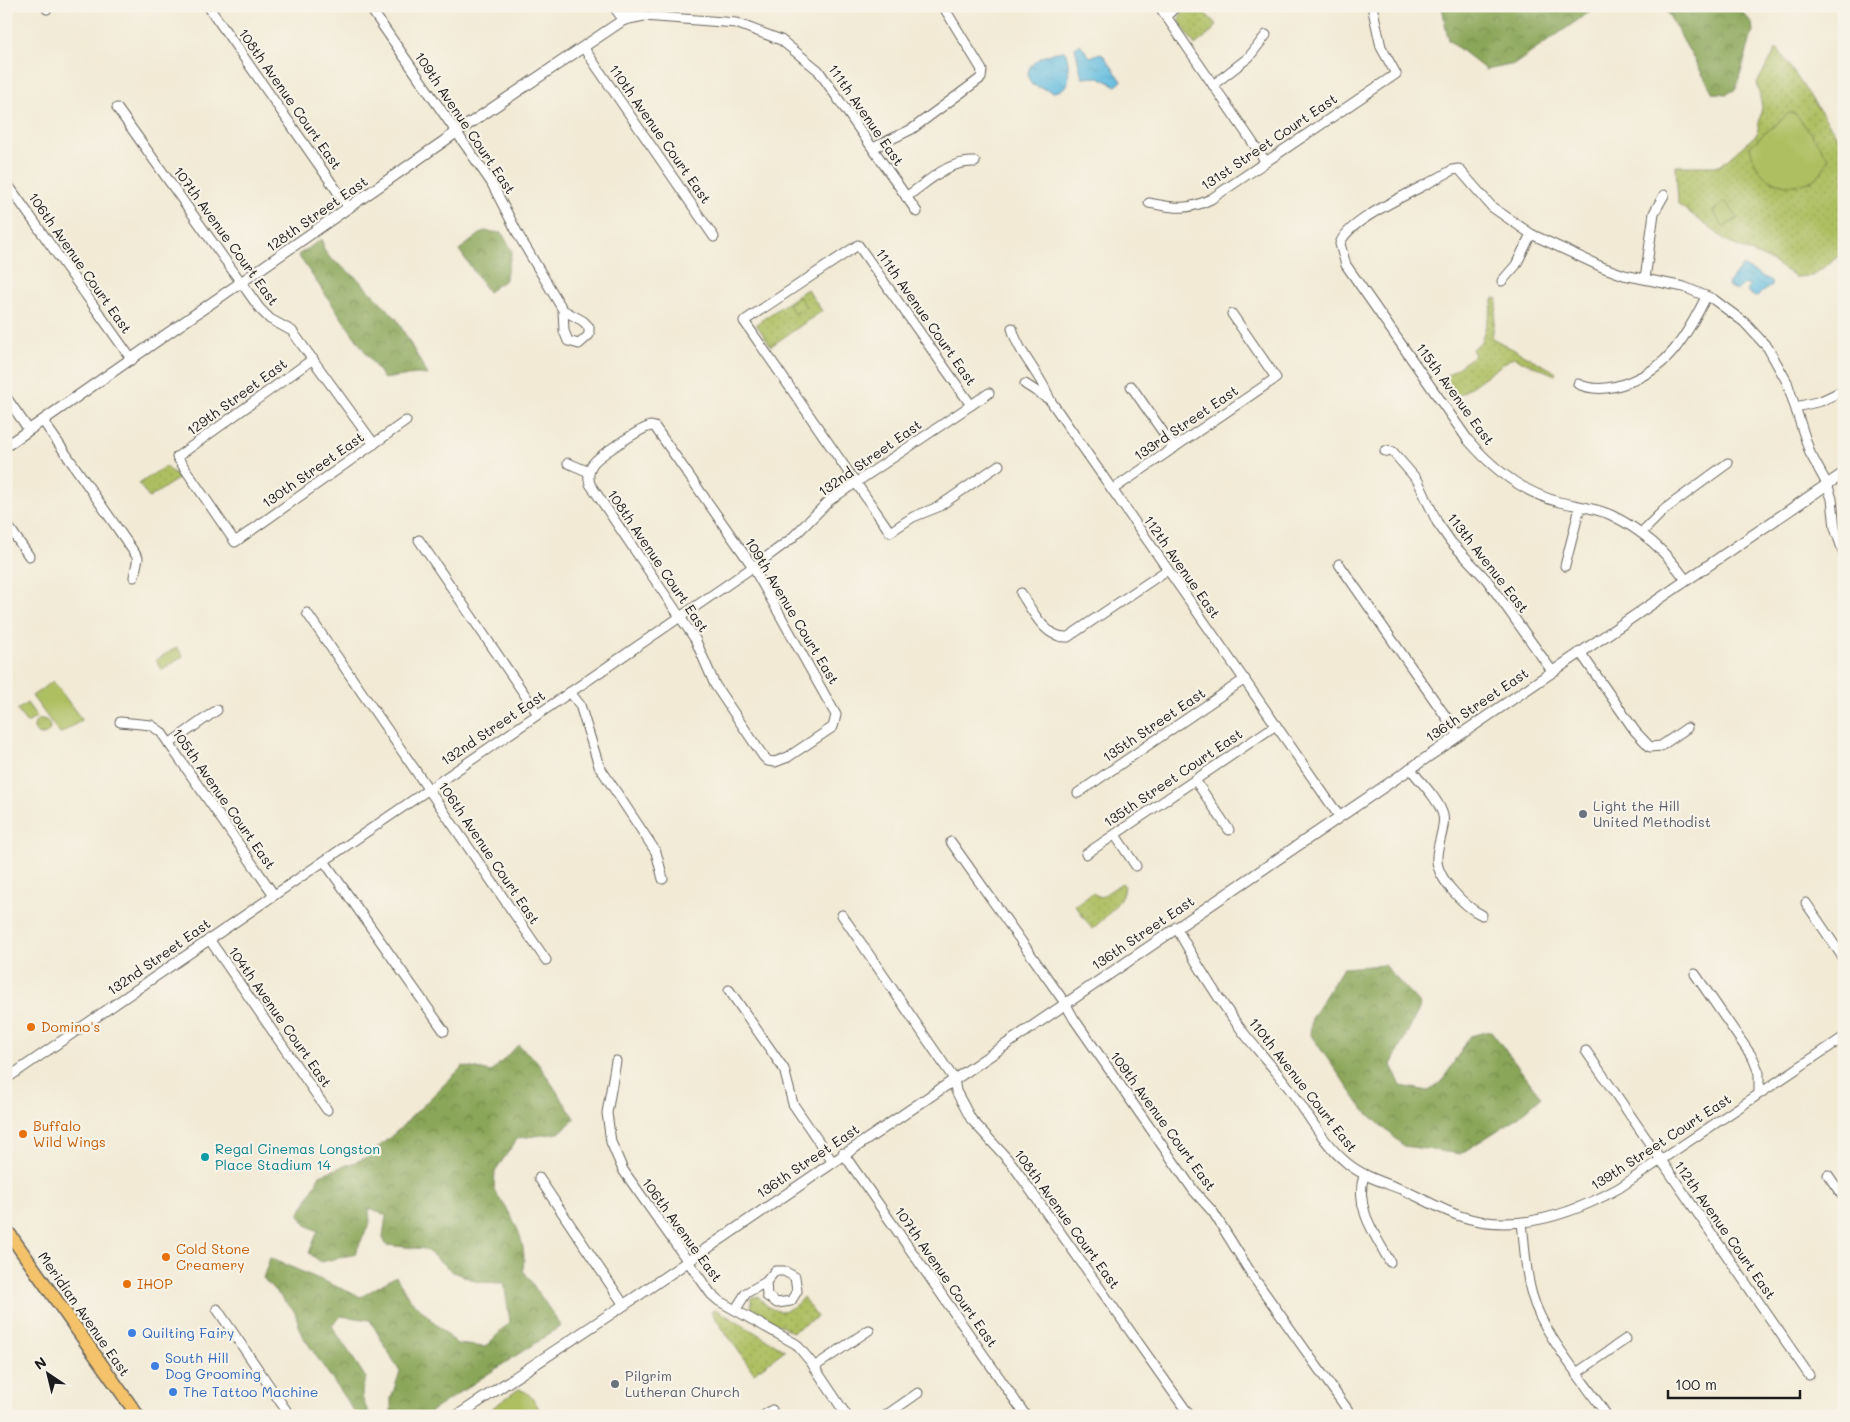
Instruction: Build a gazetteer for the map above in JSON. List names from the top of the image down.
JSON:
{
  "streets": {
    "main road": ["Meridian Avenue East"],
    "street": [
      "108th Avenue Court East",
      "111th Avenue East",
      "109th Avenue Court East",
      "110th Avenue Court East",
      "131st Street Court East",
      "128th Street East",
      "107th Avenue Court East",
      "106th Avenue Court East",
      "111th Avenue Court East",
      "115th Avenue East",
      "129th Street East",
      "133rd Street East",
      "132nd Street East",
      "130th Street East",
      "113th Avenue East",
      "112th Avenue East",
      "136th Street East",
      "135th Street East",
      "135th Street Court East",
      "105th Avenue Court East",
      "104th Avenue Court East",
      "139th Street Court East",
      "106th Avenue East",
      "112th Avenue Court East"
    ]
  },
  "crossings": [
    ["108th Avenue Court East", "109th Avenue Court East"],
    ["108th Avenue Court East", "128th Street East"],
    ["108th Avenue Court East", "132nd Street East"],
    ["108th Avenue Court East", "136th Street East"],
    ["111th Avenue East", "128th Street East"],
    ["109th Avenue Court East", "128th Street East"],
    ["109th Avenue Court East", "132nd Street East"],
    ["109th Avenue Court East", "136th Street East"],
    ["110th Avenue Court East", "128th Street East"],
    ["110th Avenue Court East", "136th Street East"],
    ["110th Avenue Court East", "139th Street Court East"],
    ["128th Street East", "107th Avenue Court East"],
    ["128th Street East", "106th Avenue Court East"],
    ["107th Avenue Court East", "129th Street East"],
    ["107th Avenue Court East", "130th Street East"],
    ["107th Avenue Court East", "136th Street East"],
    ["106th Avenue Court East", "132nd Street East"],
    ["111th Avenue Court East", "132nd Street East"],
    ["115th Avenue East", "136th Street East"],
    ["129th Street East", "130th Street East"],
    ["133rd Street East", "112th Avenue East"],
    ["132nd Street East", "105th Avenue Court East"],
    ["132nd Street East", "104th Avenue Court East"],
    ["113th Avenue East", "136th Street East"],
    ["112th Avenue East", "136th Street East"],
    ["112th Avenue East", "135th Street East"],
    ["112th Avenue East", "135th Street Court East"],
    ["136th Street East", "106th Avenue East"],
    ["139th Street Court East", "112th Avenue Court East"]
  ],
  "places": [
    "Light the Hill United Methodist",
    "Domino's",
    "Buffalo Wild Wings",
    "Regal Cinemas Longston Place Stadium 14",
    "Cold Stone Creamery",
    "IHOP",
    "Quilting Fairy",
    "South Hill Dog Grooming",
    "Pilgrim Lutheran Church",
    "The Tattoo Machine"
  ],
  "scale_bar": "100 m",
  "north": "top left"
}
